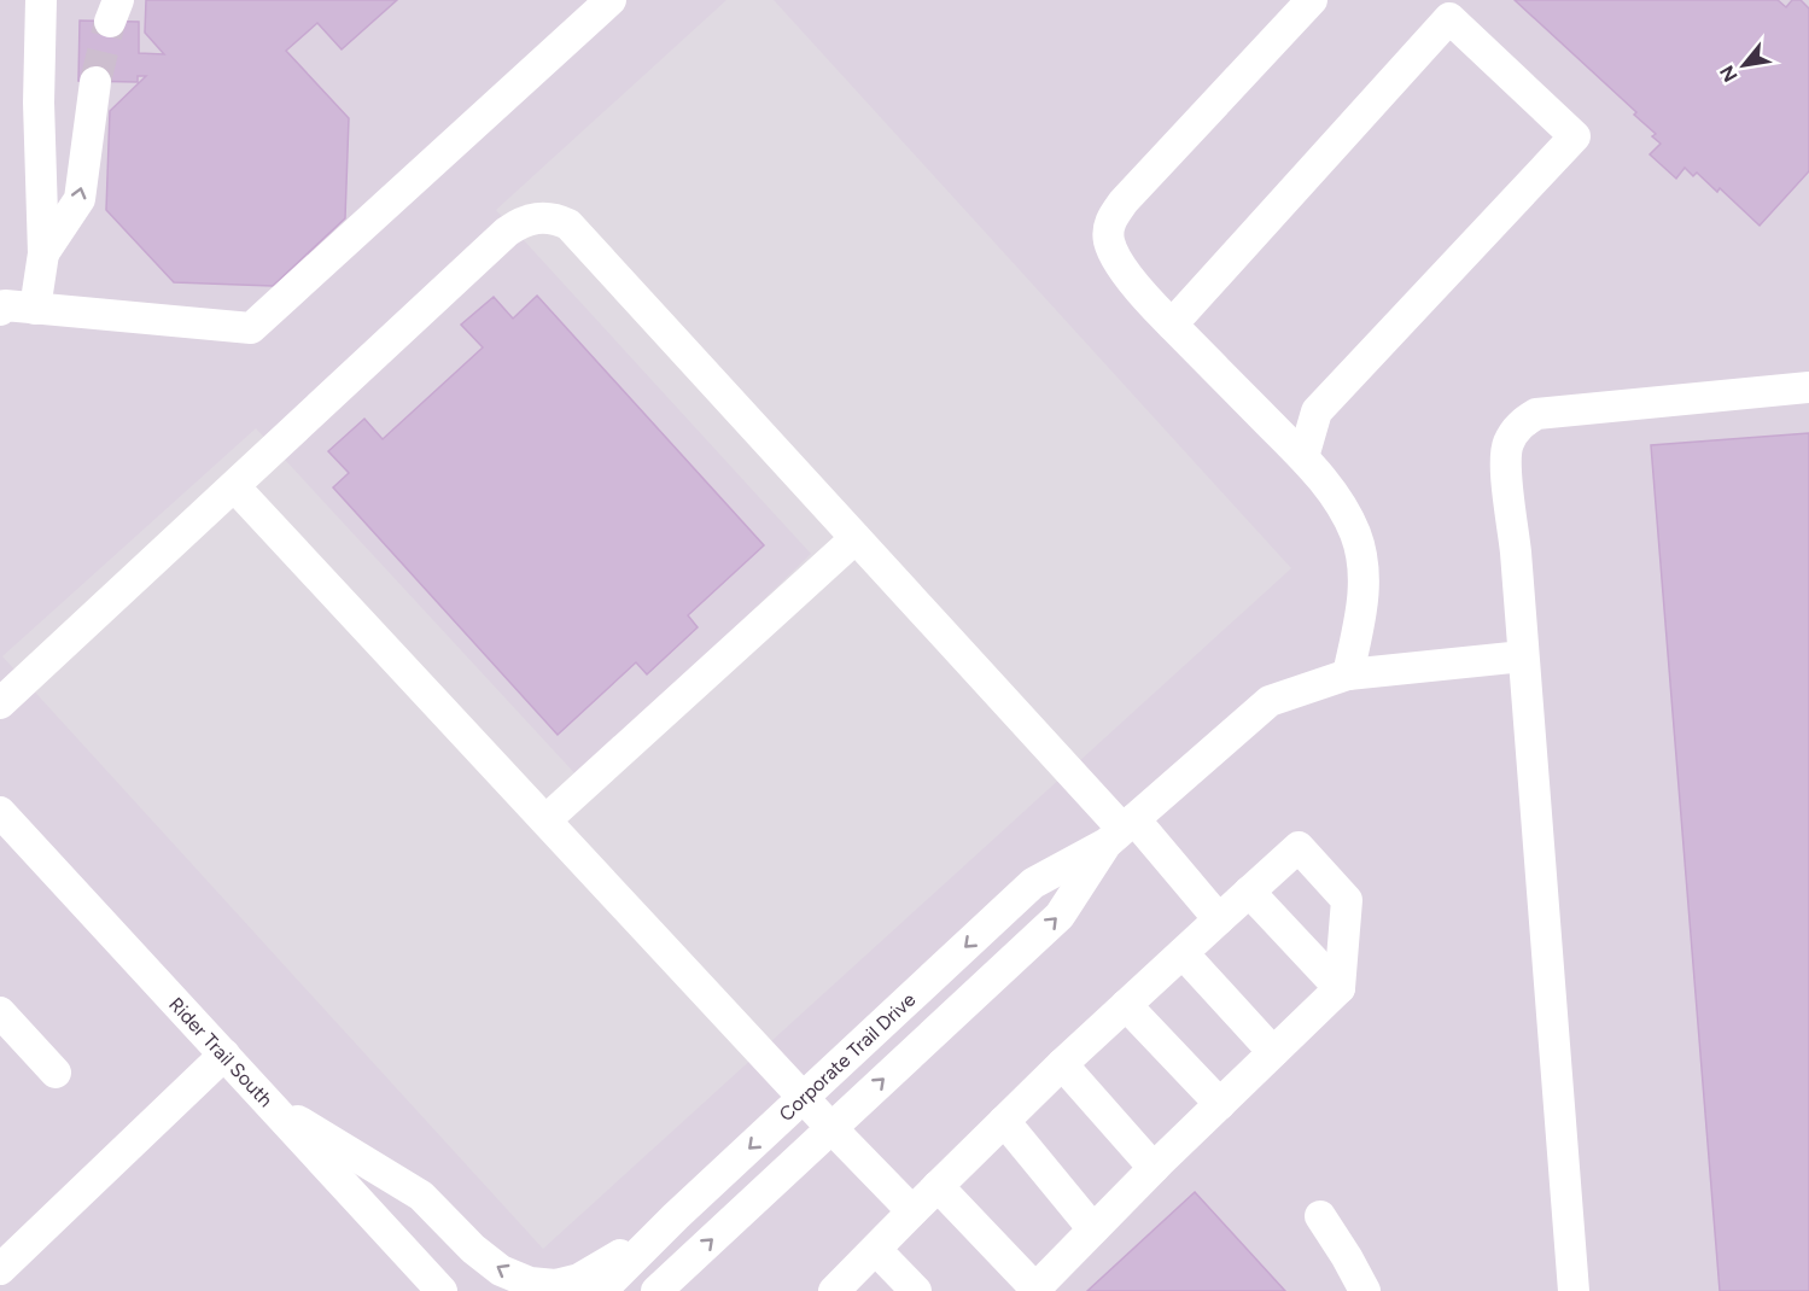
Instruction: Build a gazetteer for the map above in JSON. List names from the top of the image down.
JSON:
{
  "streets": {
    "street": ["Rider Trail South", "Corporate Trail Drive"]
  },
  "north": "bottom left"
}
